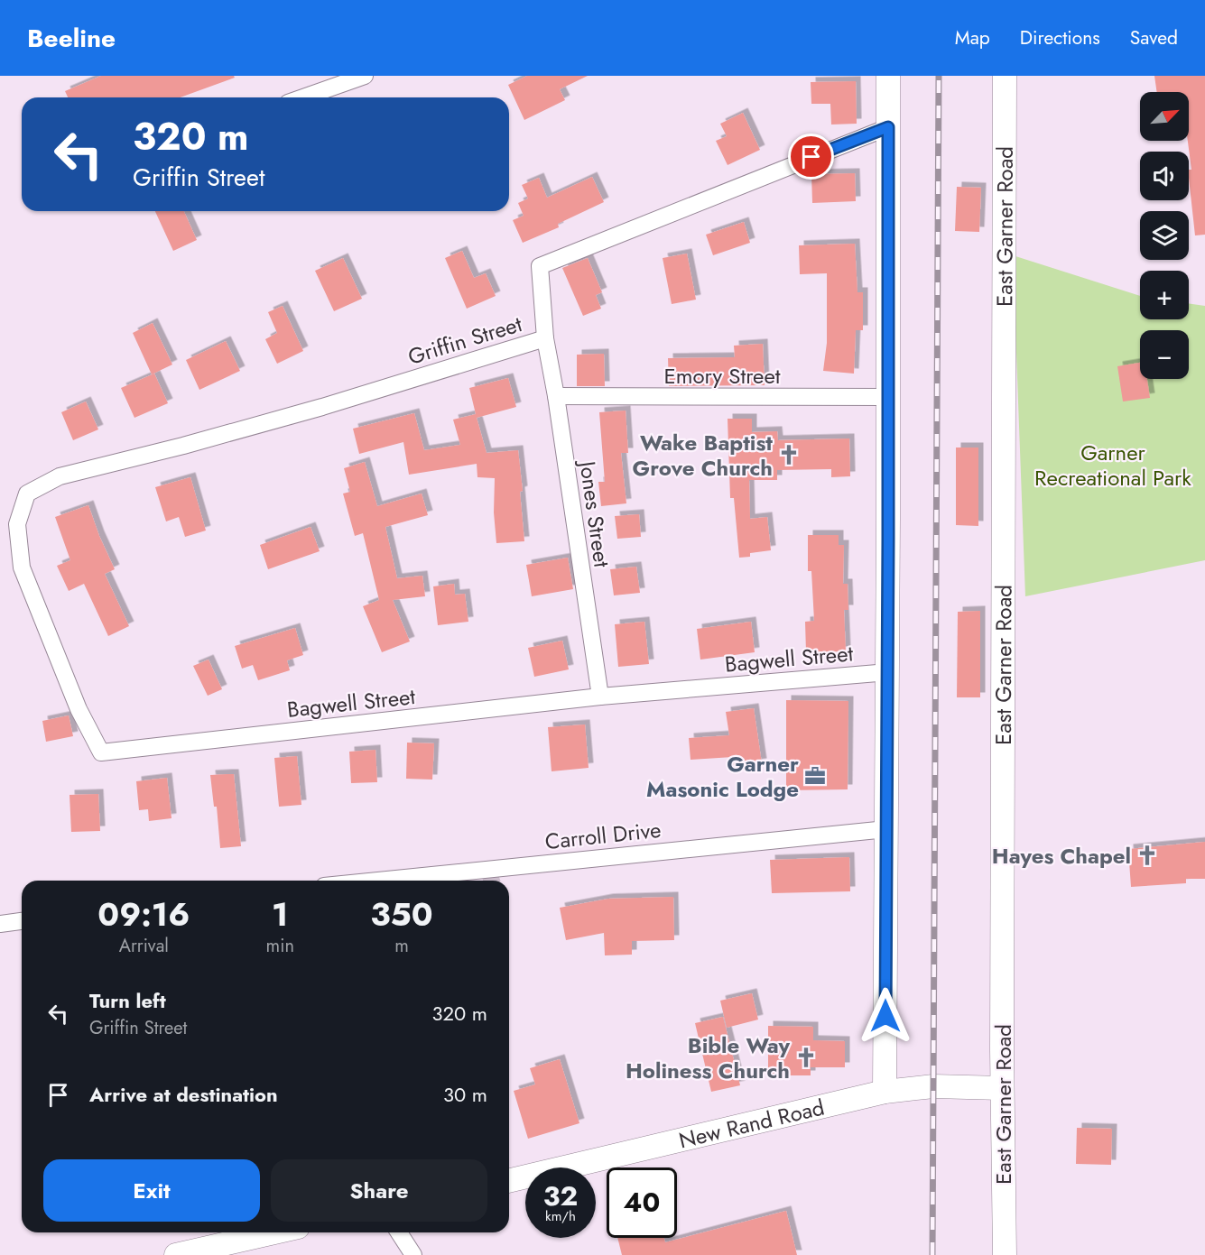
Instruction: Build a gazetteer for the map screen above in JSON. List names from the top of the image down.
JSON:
{
  "streets": {
    "street": [
      "East Garner Road",
      "Griffin Street",
      "Emory Street",
      "Jones Street",
      "Bagwell Street",
      "Carroll Drive",
      "New Rand Road"
    ]
  },
  "crossings": [
    ["East Garner Road", "New Rand Road"],
    ["Griffin Street", "Jones Street"],
    ["Griffin Street", "Bagwell Street"],
    ["Emory Street", "Jones Street"],
    ["Jones Street", "Bagwell Street"]
  ],
  "parks": ["Garner Recreational Park"],
  "places": {
    "church": ["Wake Baptist Grove Church", "Hayes Chapel", "Bible Way Holiness Church"],
    "office": ["Garner Masonic Lodge"]
  },
  "north": "top right",
  "page": {
    "header": "Beeline",
    "nav": ["Map", "Directions", "Saved"],
    "map_buttons": ["+", "−"],
    "turn": ["320 m", "Griffin Street"],
    "eta": [
      "09:16",
      "Arrival",
      "1",
      "min",
      "350",
      "m"
    ],
    "list": [
      {
        "name": "Turn left",
        "note": "Griffin Street",
        "value": "320 m"
      },
      {
        "name": "Arrive at destination",
        "value": "30 m"
      }
    ],
    "buttons": ["Exit", "Share"],
    "speed": "32 km/h",
    "limit": "40"
  }
}
